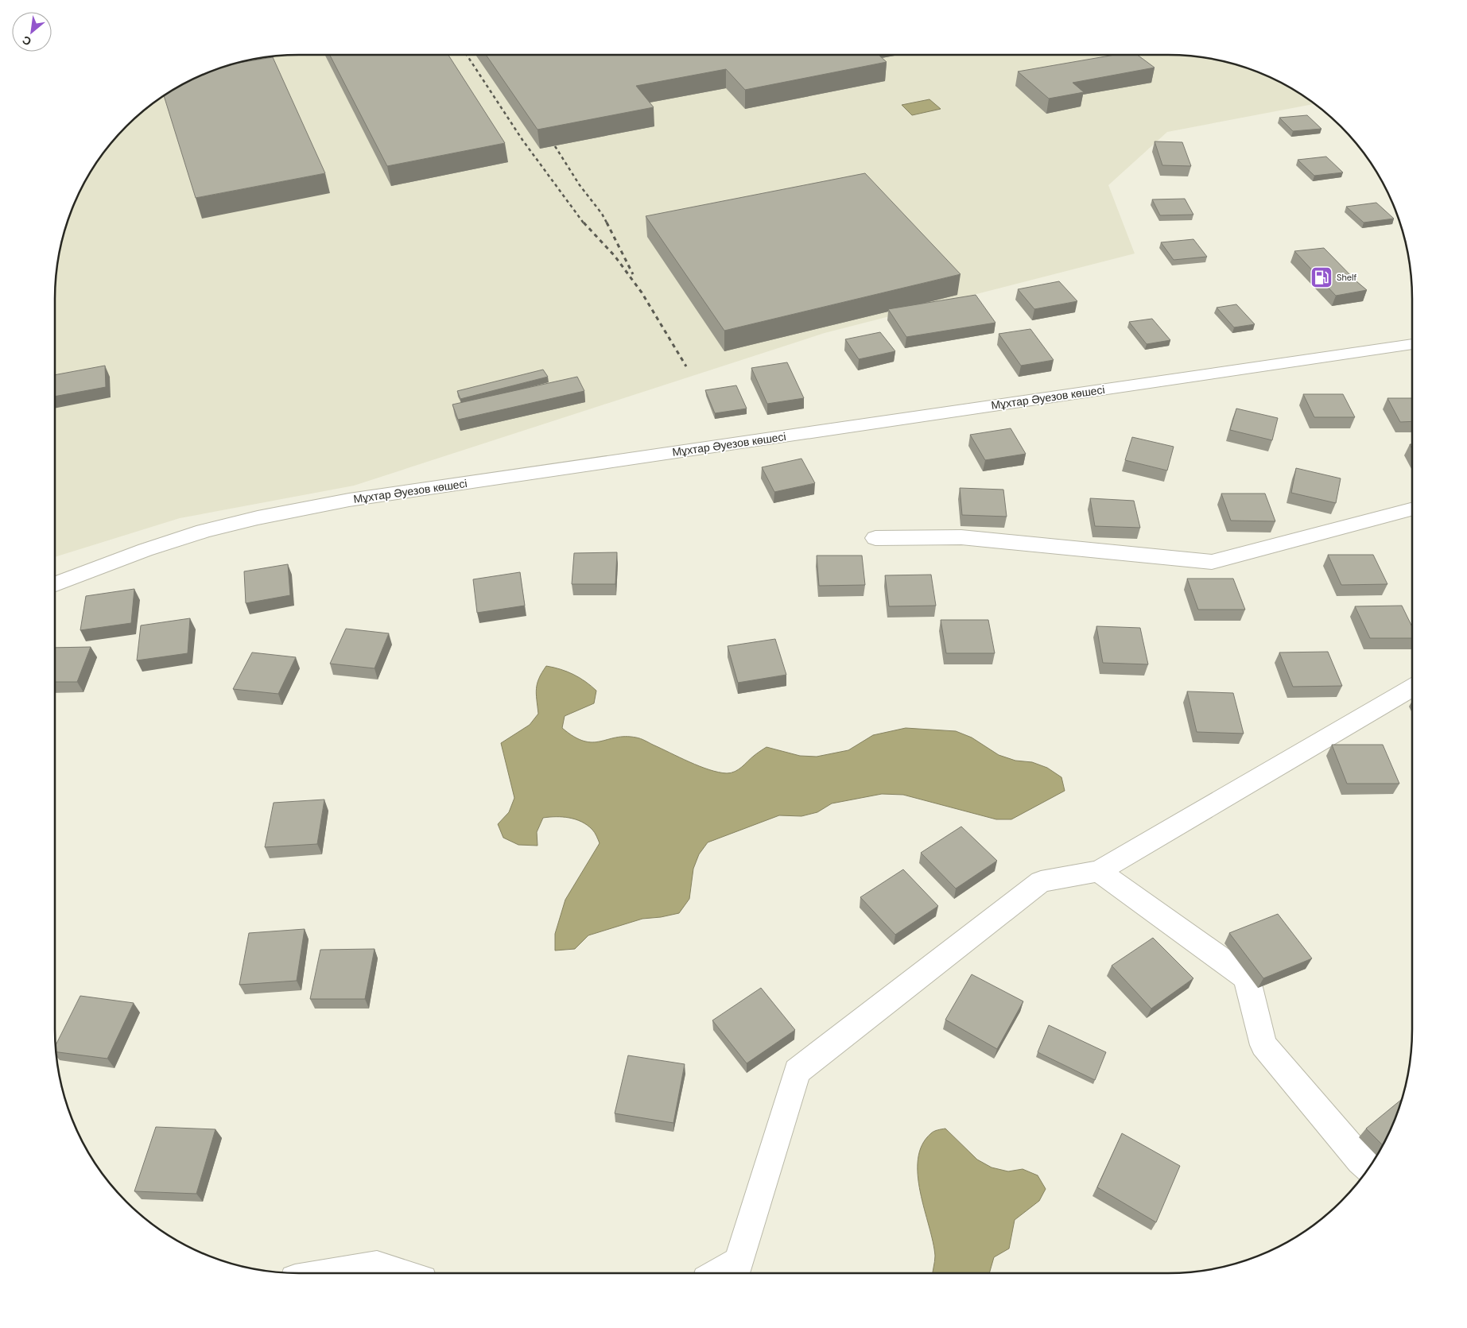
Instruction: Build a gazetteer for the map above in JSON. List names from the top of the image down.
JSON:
{
  "streets": {
    "street": ["Мұхтар Әуезов көшесі"]
  },
  "places": {
    "fuel station": ["Shelf"]
  },
  "north": "bottom left"
}
